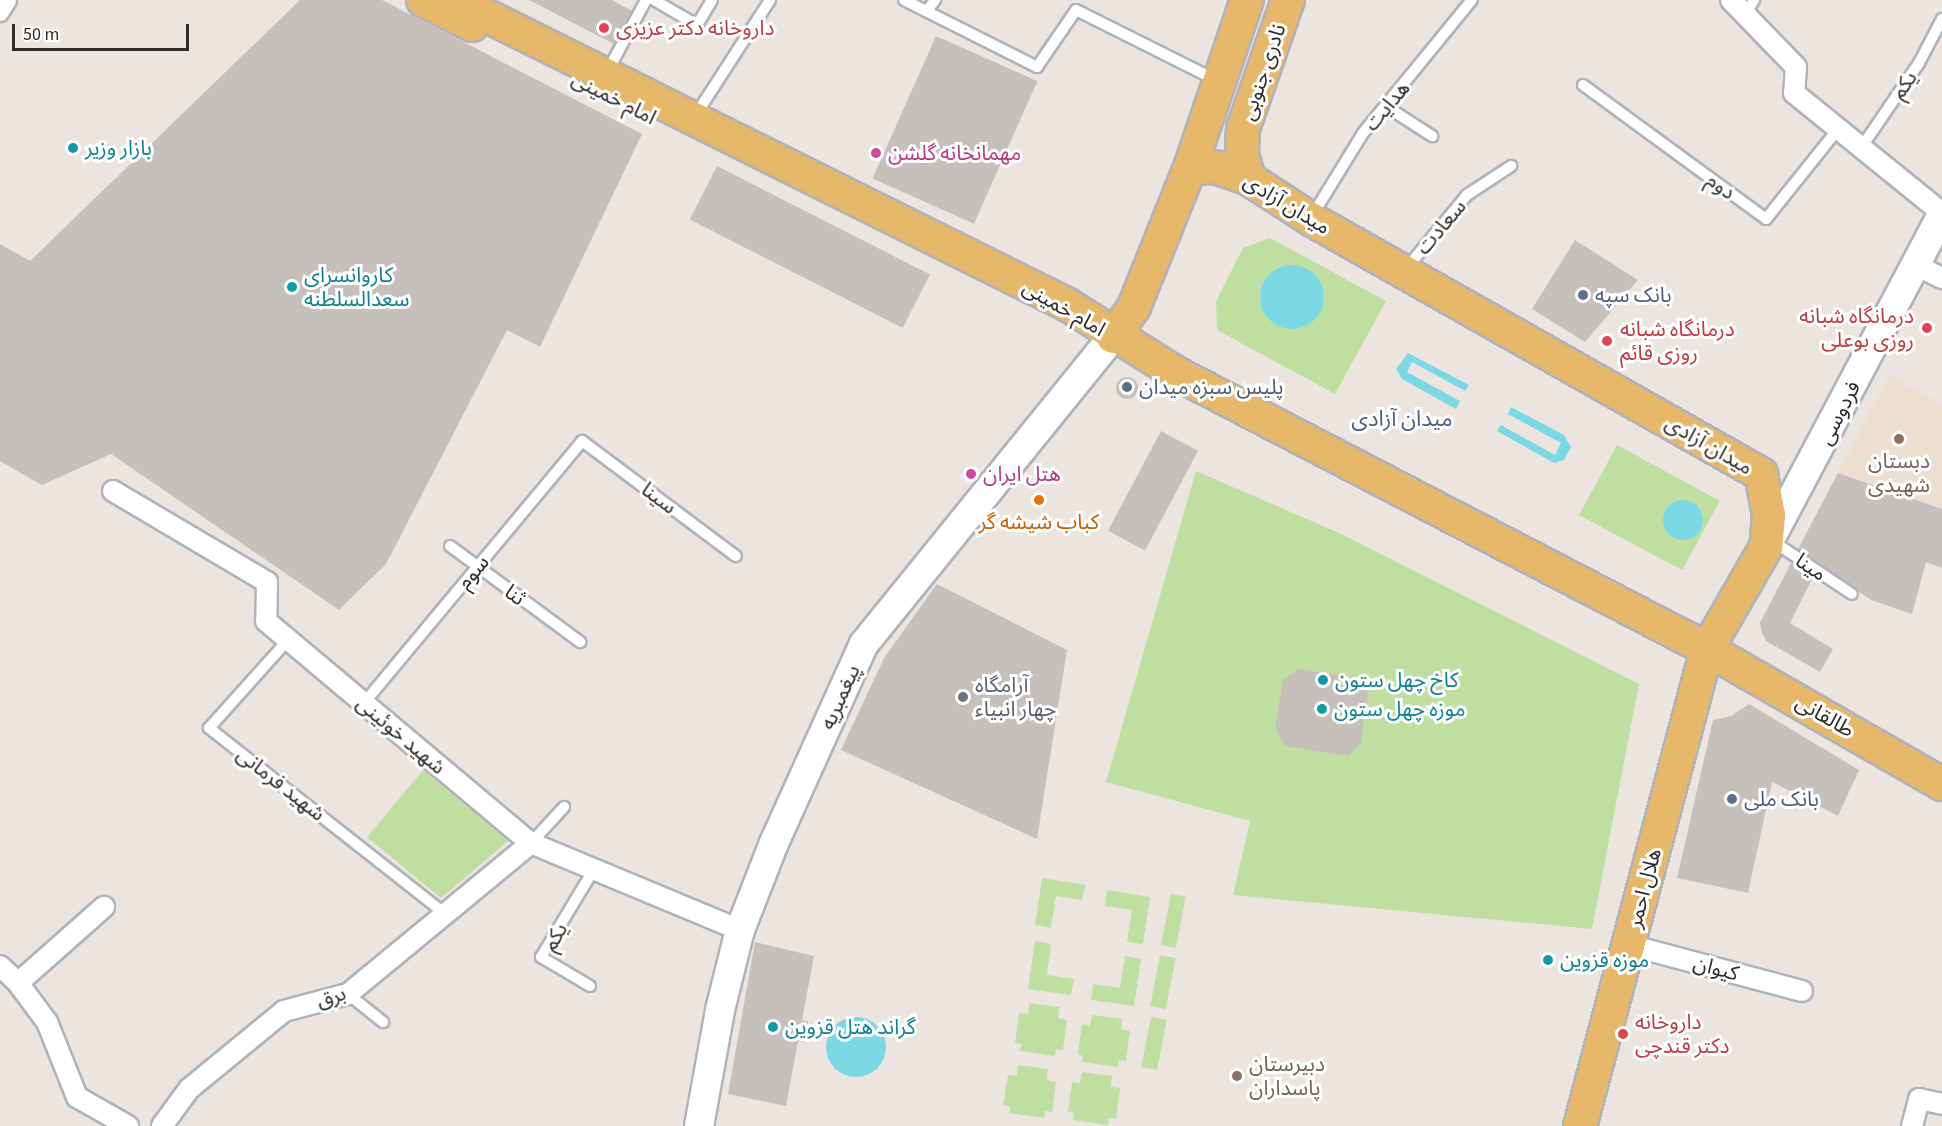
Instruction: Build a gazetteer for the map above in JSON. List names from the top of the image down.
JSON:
{
  "streets": {
    "main road": [
      "نادری جنوبی",
      "امام خمینی",
      "میدان آزادی",
      "فردوسی",
      "پیغمبریه",
      "طالقانی",
      "هلال احمر"
    ],
    "street": ["شهید خوئینی", "کیوان", "برق"],
    "lane": [
      "یکم",
      "هدایت",
      "دوم",
      "سعادت",
      "سینا",
      "مینا",
      "سوم",
      "ثنا",
      "شهید فرمانی"
    ]
  },
  "crossings": [
    ["نادری جنوبی", "میدان آزادی"],
    ["یکم", "شهید خوئینی"],
    ["امام خمینی", "پیغمبریه"],
    ["هدایت", "میدان آزادی"],
    ["میدان آزادی", "سعادت"],
    ["میدان آزادی", "فردوسی"],
    ["میدان آزادی", "مینا"],
    ["میدان آزادی", "طالقانی"],
    ["میدان آزادی", "هلال احمر"],
    ["فردوسی", "مینا"],
    ["سینا", "سوم"],
    ["سوم", "ثنا"],
    ["سوم", "شهید خوئینی"],
    ["پیغمبریه", "شهید خوئینی"],
    ["طالقانی", "هلال احمر"],
    ["شهید خوئینی", "شهید فرمانی"],
    ["شهید خوئینی", "برق"],
    ["شهید فرمانی", "برق"],
    ["هلال احمر", "کیوان"]
  ],
  "districts": ["میدان آزادی"],
  "places": [
    "داروخانه دکتر عزیزی",
    "بازار وزیر",
    "مهمانخانه گلشن",
    "کاروانسرای سعدالسلطنه",
    "بانک سپه",
    "درمانگاه شبانه روزی بوعلی",
    "درمانگاه شبانه روزی قائم",
    "پلیس سبزه میدان",
    "دبستان شهیدی",
    "هتل ایران",
    "کباب شیشه گر",
    "کاخ چهل ستون",
    "آرامگاه چهار انبیاء",
    "موزه چهل ستون",
    "بانک ملی",
    "موزه قزوین",
    "گراند هتل قزوین",
    "داروخانه دکتر قندچی",
    "دبیرستان پاسداران"
  ],
  "scale_bar": "50 m"
}
